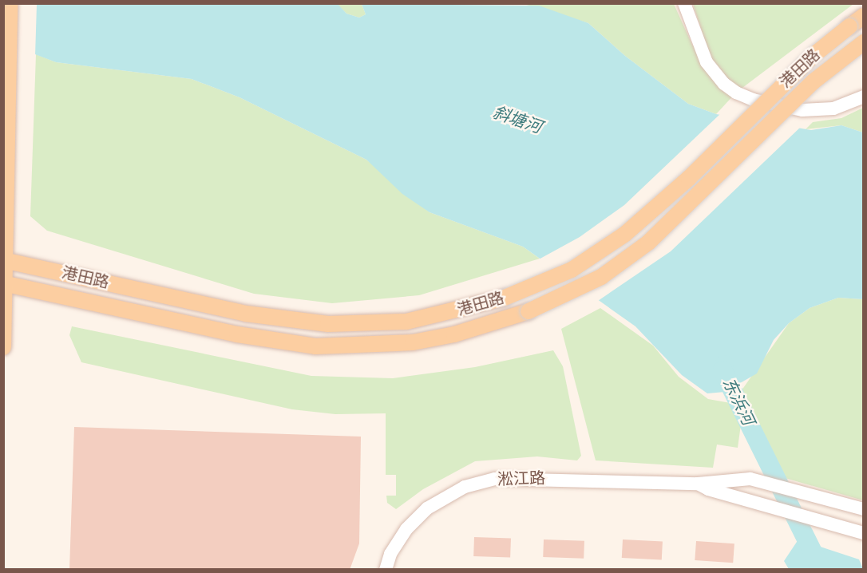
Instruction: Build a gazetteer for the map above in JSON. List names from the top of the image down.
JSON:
{
  "streets": {
    "main road": ["港田路"],
    "street": ["淞江路"]
  },
  "water": ["斜塘河", "东浜河"]
}
